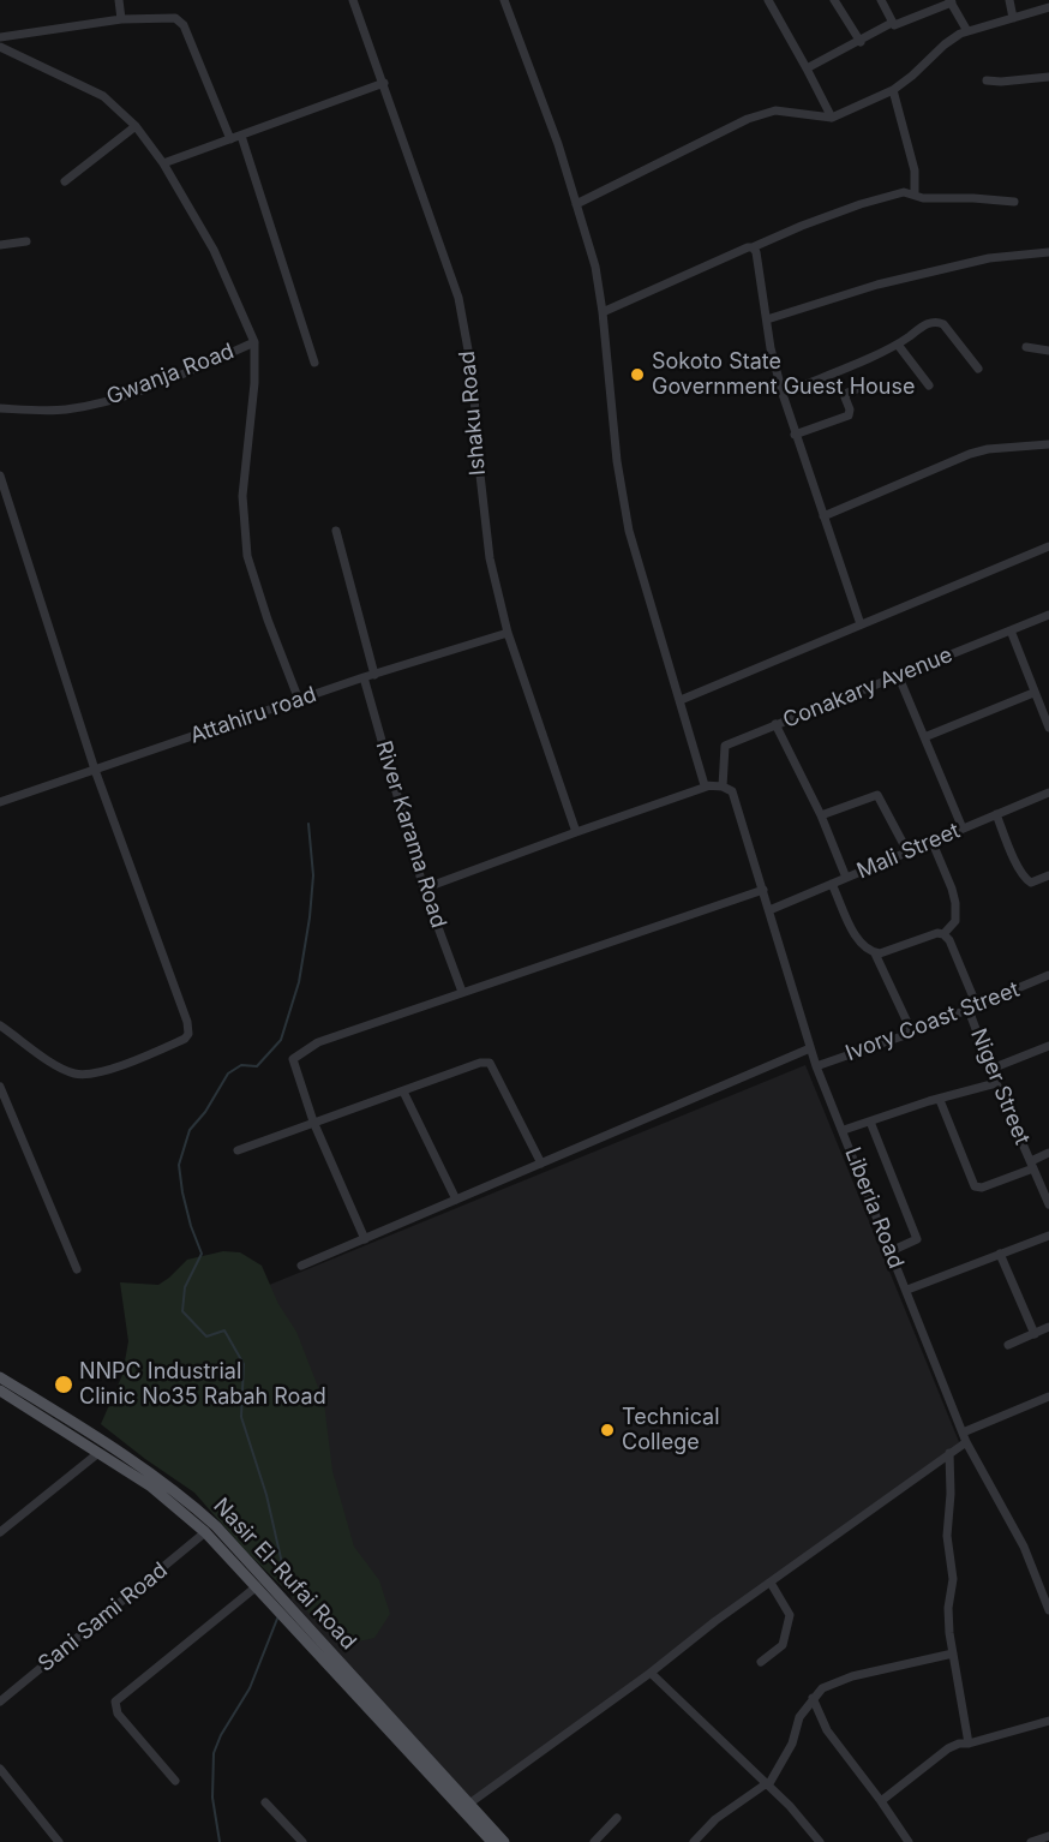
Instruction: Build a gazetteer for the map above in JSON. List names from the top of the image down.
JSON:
{
  "streets": {
    "main road": ["Nasir El-Rufai Road"],
    "street": [
      "Gwanja Road",
      "Ishaku Road",
      "Conakary Avenue",
      "Attahiru road",
      "River Karama Road",
      "Mali Street",
      "Ivory Coast Street",
      "Niger Street",
      "Liberia Road",
      "Sani Sami Road"
    ]
  },
  "crossings": [
    ["Ishaku Road", "Attahiru road"],
    ["Conakary Avenue", "Liberia Road"],
    ["Attahiru road", "River Karama Road"],
    ["Mali Street", "Liberia Road"],
    ["Ivory Coast Street", "Niger Street"],
    ["Ivory Coast Street", "Liberia Road"],
    ["Nasir El-Rufai Road", "Sani Sami Road"]
  ],
  "places": ["Sokoto State Government Guest House", "NNPC Industrial Clinic No35 Rabah Road", "Technical College"]
}
